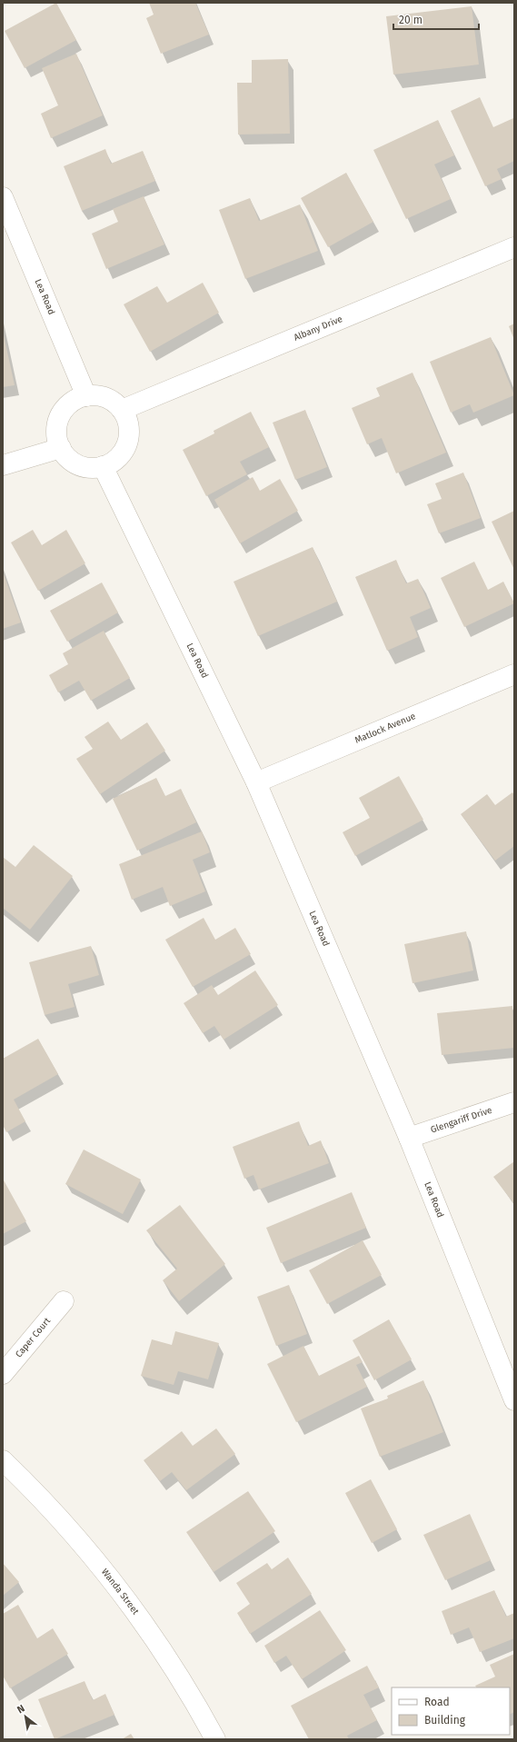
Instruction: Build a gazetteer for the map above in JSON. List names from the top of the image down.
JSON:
{
  "streets": {
    "street": [
      "Lea Road",
      "Albany Drive",
      "Matlock Avenue",
      "Glengariff Drive",
      "Caper Court",
      "Wanda Street"
    ]
  },
  "crossings": [
    ["Lea Road", "Albany Drive"],
    ["Lea Road", "Matlock Avenue"],
    ["Lea Road", "Glengariff Drive"]
  ],
  "legend": ["Road", "Building"],
  "scale_bar": "20 m",
  "north": "top left"
}
